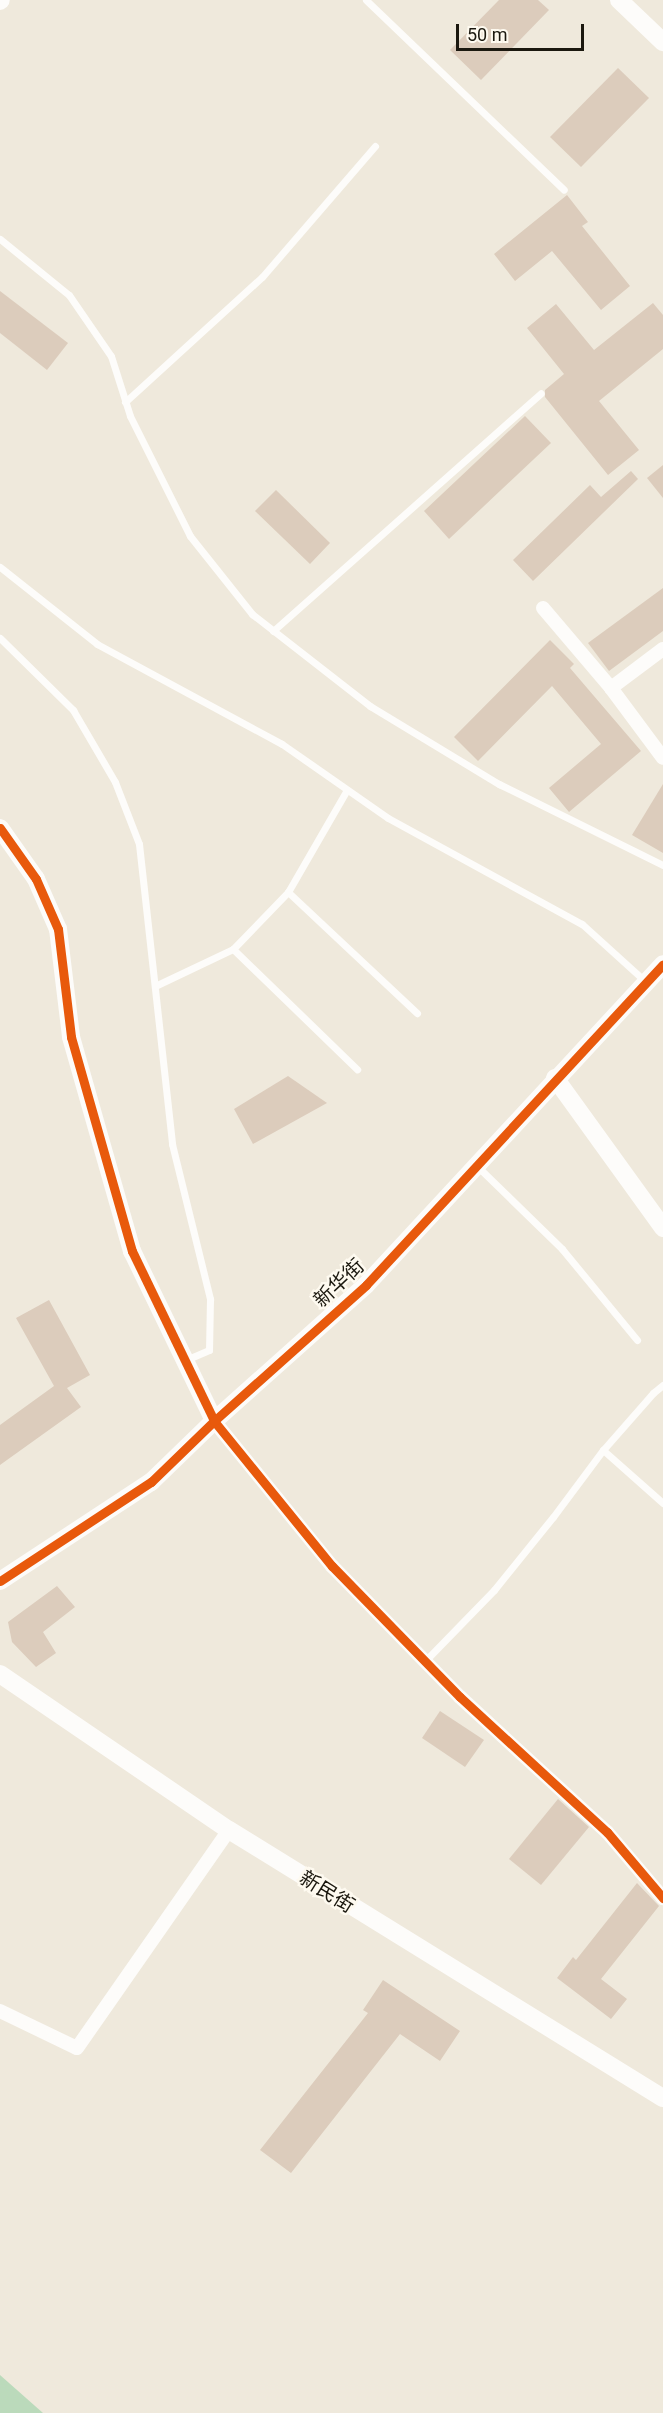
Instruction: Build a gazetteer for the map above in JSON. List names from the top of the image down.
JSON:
{
  "streets": {
    "street": ["新华街", "新民街"]
  },
  "scale_bar": "50 m"
}
